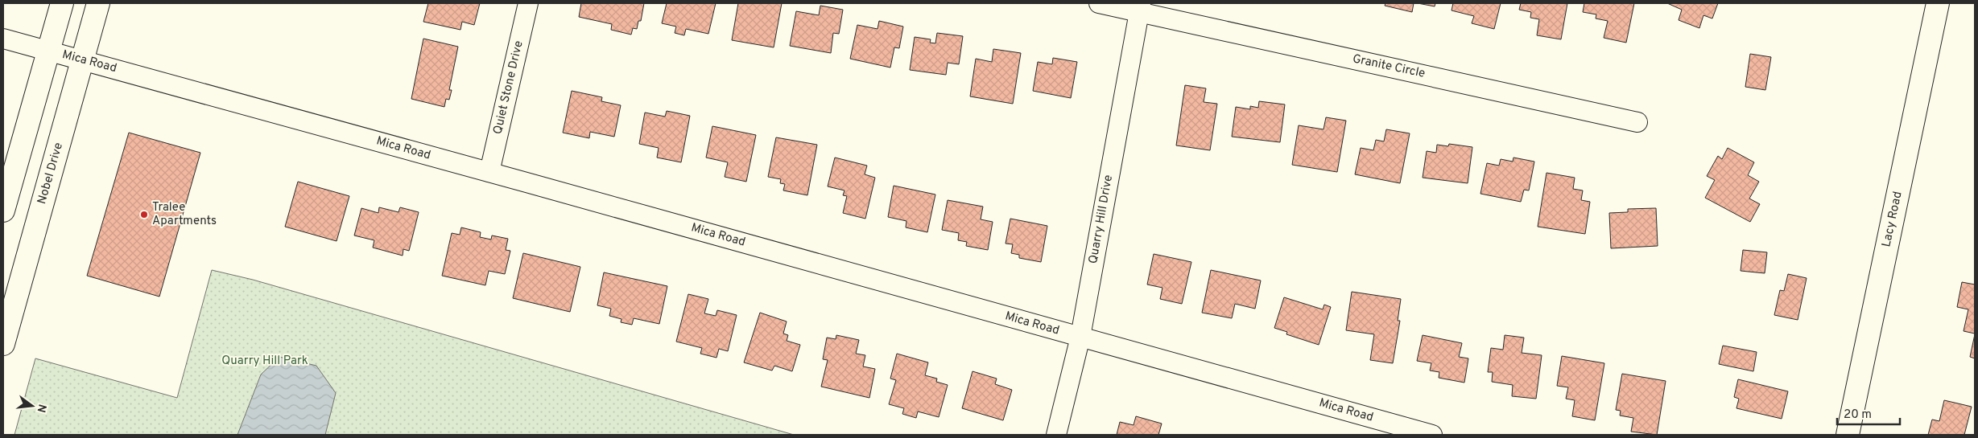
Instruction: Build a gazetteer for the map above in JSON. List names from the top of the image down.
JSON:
{
  "streets": {
    "street": [
      "Mica Road",
      "Granite Circle",
      "Quiet Stone Drive",
      "Nobel Drive",
      "Quarry Hill Drive",
      "Lacy Road"
    ]
  },
  "crossings": [
    ["Mica Road", "Quiet Stone Drive"],
    ["Mica Road", "Nobel Drive"],
    ["Mica Road", "Quarry Hill Drive"],
    ["Granite Circle", "Quarry Hill Drive"]
  ],
  "parks": ["Quarry Hill Park"],
  "places": ["Tralee Apartments"],
  "scale_bar": "20 m",
  "north": "right"
}
